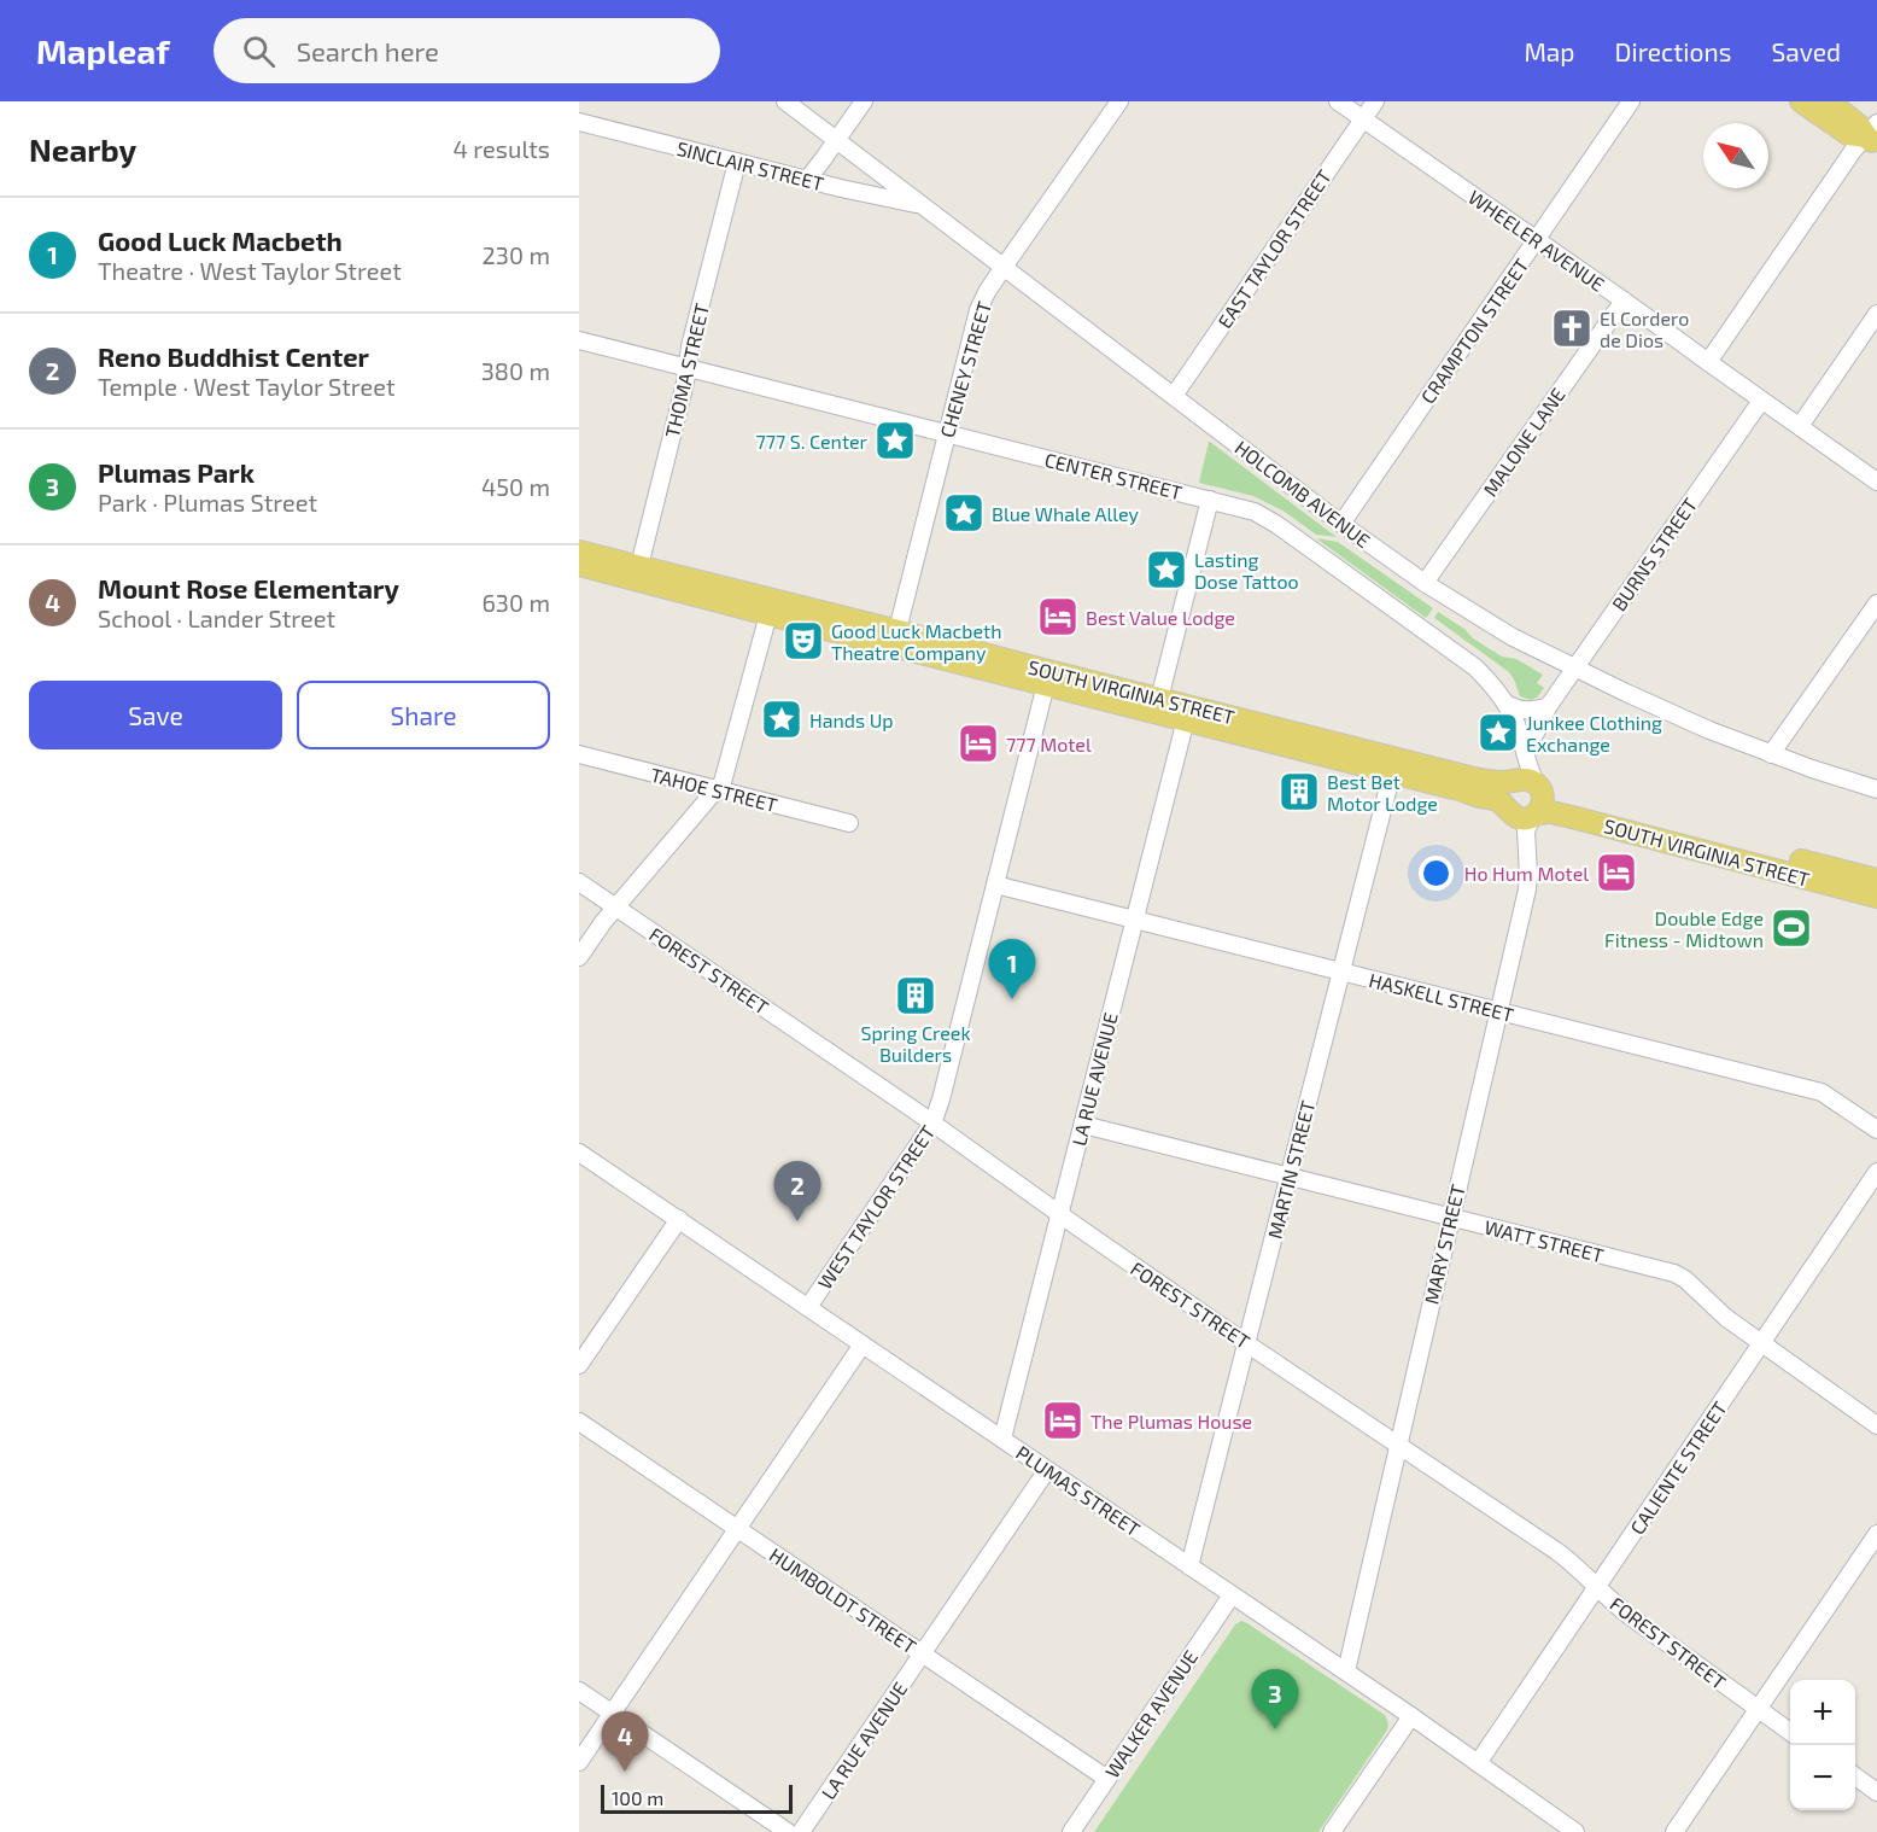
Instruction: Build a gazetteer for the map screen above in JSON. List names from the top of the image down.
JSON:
{
  "streets": {
    "main road": ["SOUTH VIRGINIA STREET"],
    "street": [
      "SINCLAIR STREET",
      "WHEELER AVENUE",
      "EAST TAYLOR STREET",
      "CRAMPTON STREET",
      "CHENEY STREET",
      "THOMA STREET",
      "MALONE LANE",
      "CENTER STREET",
      "HOLCOMB AVENUE",
      "BURNS STREET",
      "TAHOE STREET",
      "FOREST STREET",
      "HASKELL STREET",
      "LA RUE AVENUE",
      "MARTIN STREET",
      "WEST TAYLOR STREET",
      "WATT STREET",
      "MARY STREET",
      "CALIENTE STREET",
      "PLUMAS STREET",
      "HUMBOLDT STREET",
      "WALKER AVENUE"
    ]
  },
  "crossings": [
    ["SINCLAIR STREET", "THOMA STREET"],
    ["SINCLAIR STREET", "HOLCOMB AVENUE"],
    ["WHEELER AVENUE", "EAST TAYLOR STREET"],
    ["WHEELER AVENUE", "CRAMPTON STREET"],
    ["WHEELER AVENUE", "MALONE LANE"],
    ["WHEELER AVENUE", "BURNS STREET"],
    ["EAST TAYLOR STREET", "HOLCOMB AVENUE"],
    ["CRAMPTON STREET", "HOLCOMB AVENUE"],
    ["CHENEY STREET", "CENTER STREET"],
    ["CHENEY STREET", "HOLCOMB AVENUE"],
    ["CHENEY STREET", "SOUTH VIRGINIA STREET"],
    ["THOMA STREET", "CENTER STREET"],
    ["THOMA STREET", "SOUTH VIRGINIA STREET"],
    ["MALONE LANE", "HOLCOMB AVENUE"],
    ["CENTER STREET", "BURNS STREET"],
    ["CENTER STREET", "SOUTH VIRGINIA STREET"],
    ["CENTER STREET", "MARY STREET"],
    ["HOLCOMB AVENUE", "BURNS STREET"],
    ["SOUTH VIRGINIA STREET", "LA RUE AVENUE"],
    ["SOUTH VIRGINIA STREET", "MARTIN STREET"],
    ["SOUTH VIRGINIA STREET", "WEST TAYLOR STREET"],
    ["SOUTH VIRGINIA STREET", "MARY STREET"],
    ["FOREST STREET", "LA RUE AVENUE"],
    ["FOREST STREET", "MARTIN STREET"],
    ["FOREST STREET", "WEST TAYLOR STREET"],
    ["FOREST STREET", "MARY STREET"],
    ["FOREST STREET", "CALIENTE STREET"],
    ["HASKELL STREET", "LA RUE AVENUE"],
    ["HASKELL STREET", "MARTIN STREET"],
    ["HASKELL STREET", "WEST TAYLOR STREET"],
    ["HASKELL STREET", "MARY STREET"],
    ["LA RUE AVENUE", "WATT STREET"],
    ["LA RUE AVENUE", "PLUMAS STREET"],
    ["LA RUE AVENUE", "HUMBOLDT STREET"],
    ["MARTIN STREET", "WATT STREET"],
    ["MARTIN STREET", "PLUMAS STREET"],
    ["WEST TAYLOR STREET", "PLUMAS STREET"],
    ["WATT STREET", "MARY STREET"],
    ["WATT STREET", "CALIENTE STREET"],
    ["MARY STREET", "PLUMAS STREET"],
    ["CALIENTE STREET", "PLUMAS STREET"],
    ["PLUMAS STREET", "WALKER AVENUE"],
    ["HUMBOLDT STREET", "WALKER AVENUE"]
  ],
  "places": {
    "church": ["El Cordero de Dios"],
    "place": [
      "777 S. Center",
      "Blue Whale Alley",
      "Lasting Dose Tattoo",
      "Hands Up",
      "Junkee Clothing Exchange"
    ],
    "hotel": [
      "Best Value Lodge",
      "777 Motel",
      "Ho Hum Motel",
      "The Plumas House"
    ],
    "theatre": ["Good Luck Macbeth Theatre Company"],
    "building": ["Best Bet Motor Lodge", "Spring Creek Builders"],
    "sports": ["Double Edge Fitness - Midtown"]
  },
  "scale_bar": "100 m",
  "north": "top left",
  "page": {
    "header": "Mapleaf",
    "search": "Search here",
    "nav": ["Map", "Directions", "Saved"],
    "heading": ["Nearby", "4 results"],
    "list": [
      {
        "mark": "1",
        "name": "Good Luck Macbeth",
        "note": "Theatre · West Taylor Street",
        "value": "230 m"
      },
      {
        "mark": "2",
        "name": "Reno Buddhist Center",
        "note": "Temple · West Taylor Street",
        "value": "380 m"
      },
      {
        "mark": "3",
        "name": "Plumas Park",
        "note": "Park · Plumas Street",
        "value": "450 m"
      },
      {
        "mark": "4",
        "name": "Mount Rose Elementary",
        "note": "School · Lander Street",
        "value": "630 m"
      }
    ],
    "buttons": ["Save", "Share"],
    "pins": [
      "1",
      "2",
      "3",
      "4"
    ],
    "map_buttons": ["+", "−"],
    "scale": "100 m"
  }
}
